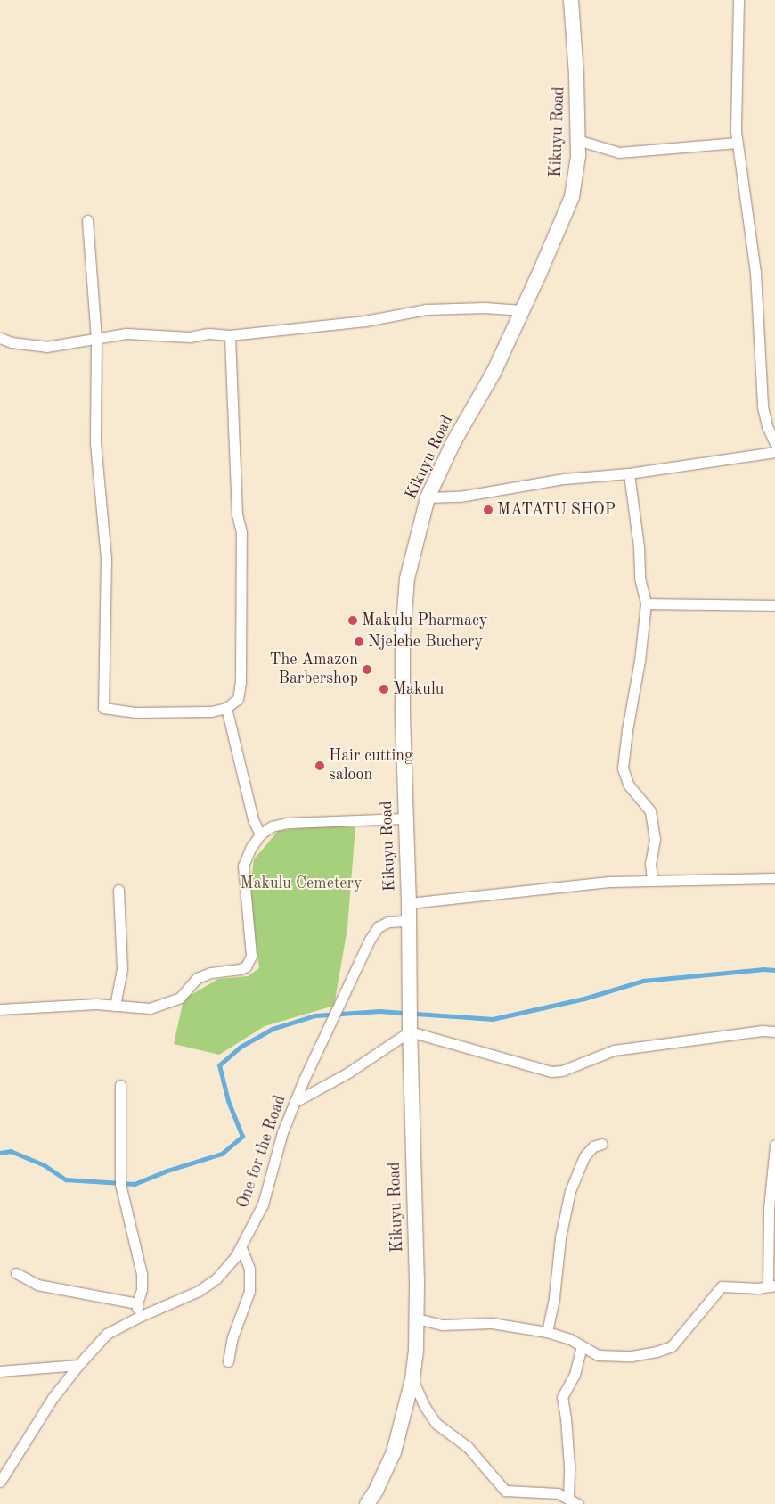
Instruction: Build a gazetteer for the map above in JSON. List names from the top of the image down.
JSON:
{
  "streets": {
    "main road": ["Kikuyu Road"],
    "street": ["One for the Road"]
  },
  "crossings": [
    ["Kikuyu Road", "One for the Road"]
  ],
  "parks": ["Makulu Cemetery"],
  "places": [
    "MATATU SHOP",
    "Makulu Pharmacy",
    "Njelehe Buchery",
    "The Amazon Barbershop",
    "Makulu",
    "Hair cutting saloon"
  ]
}
